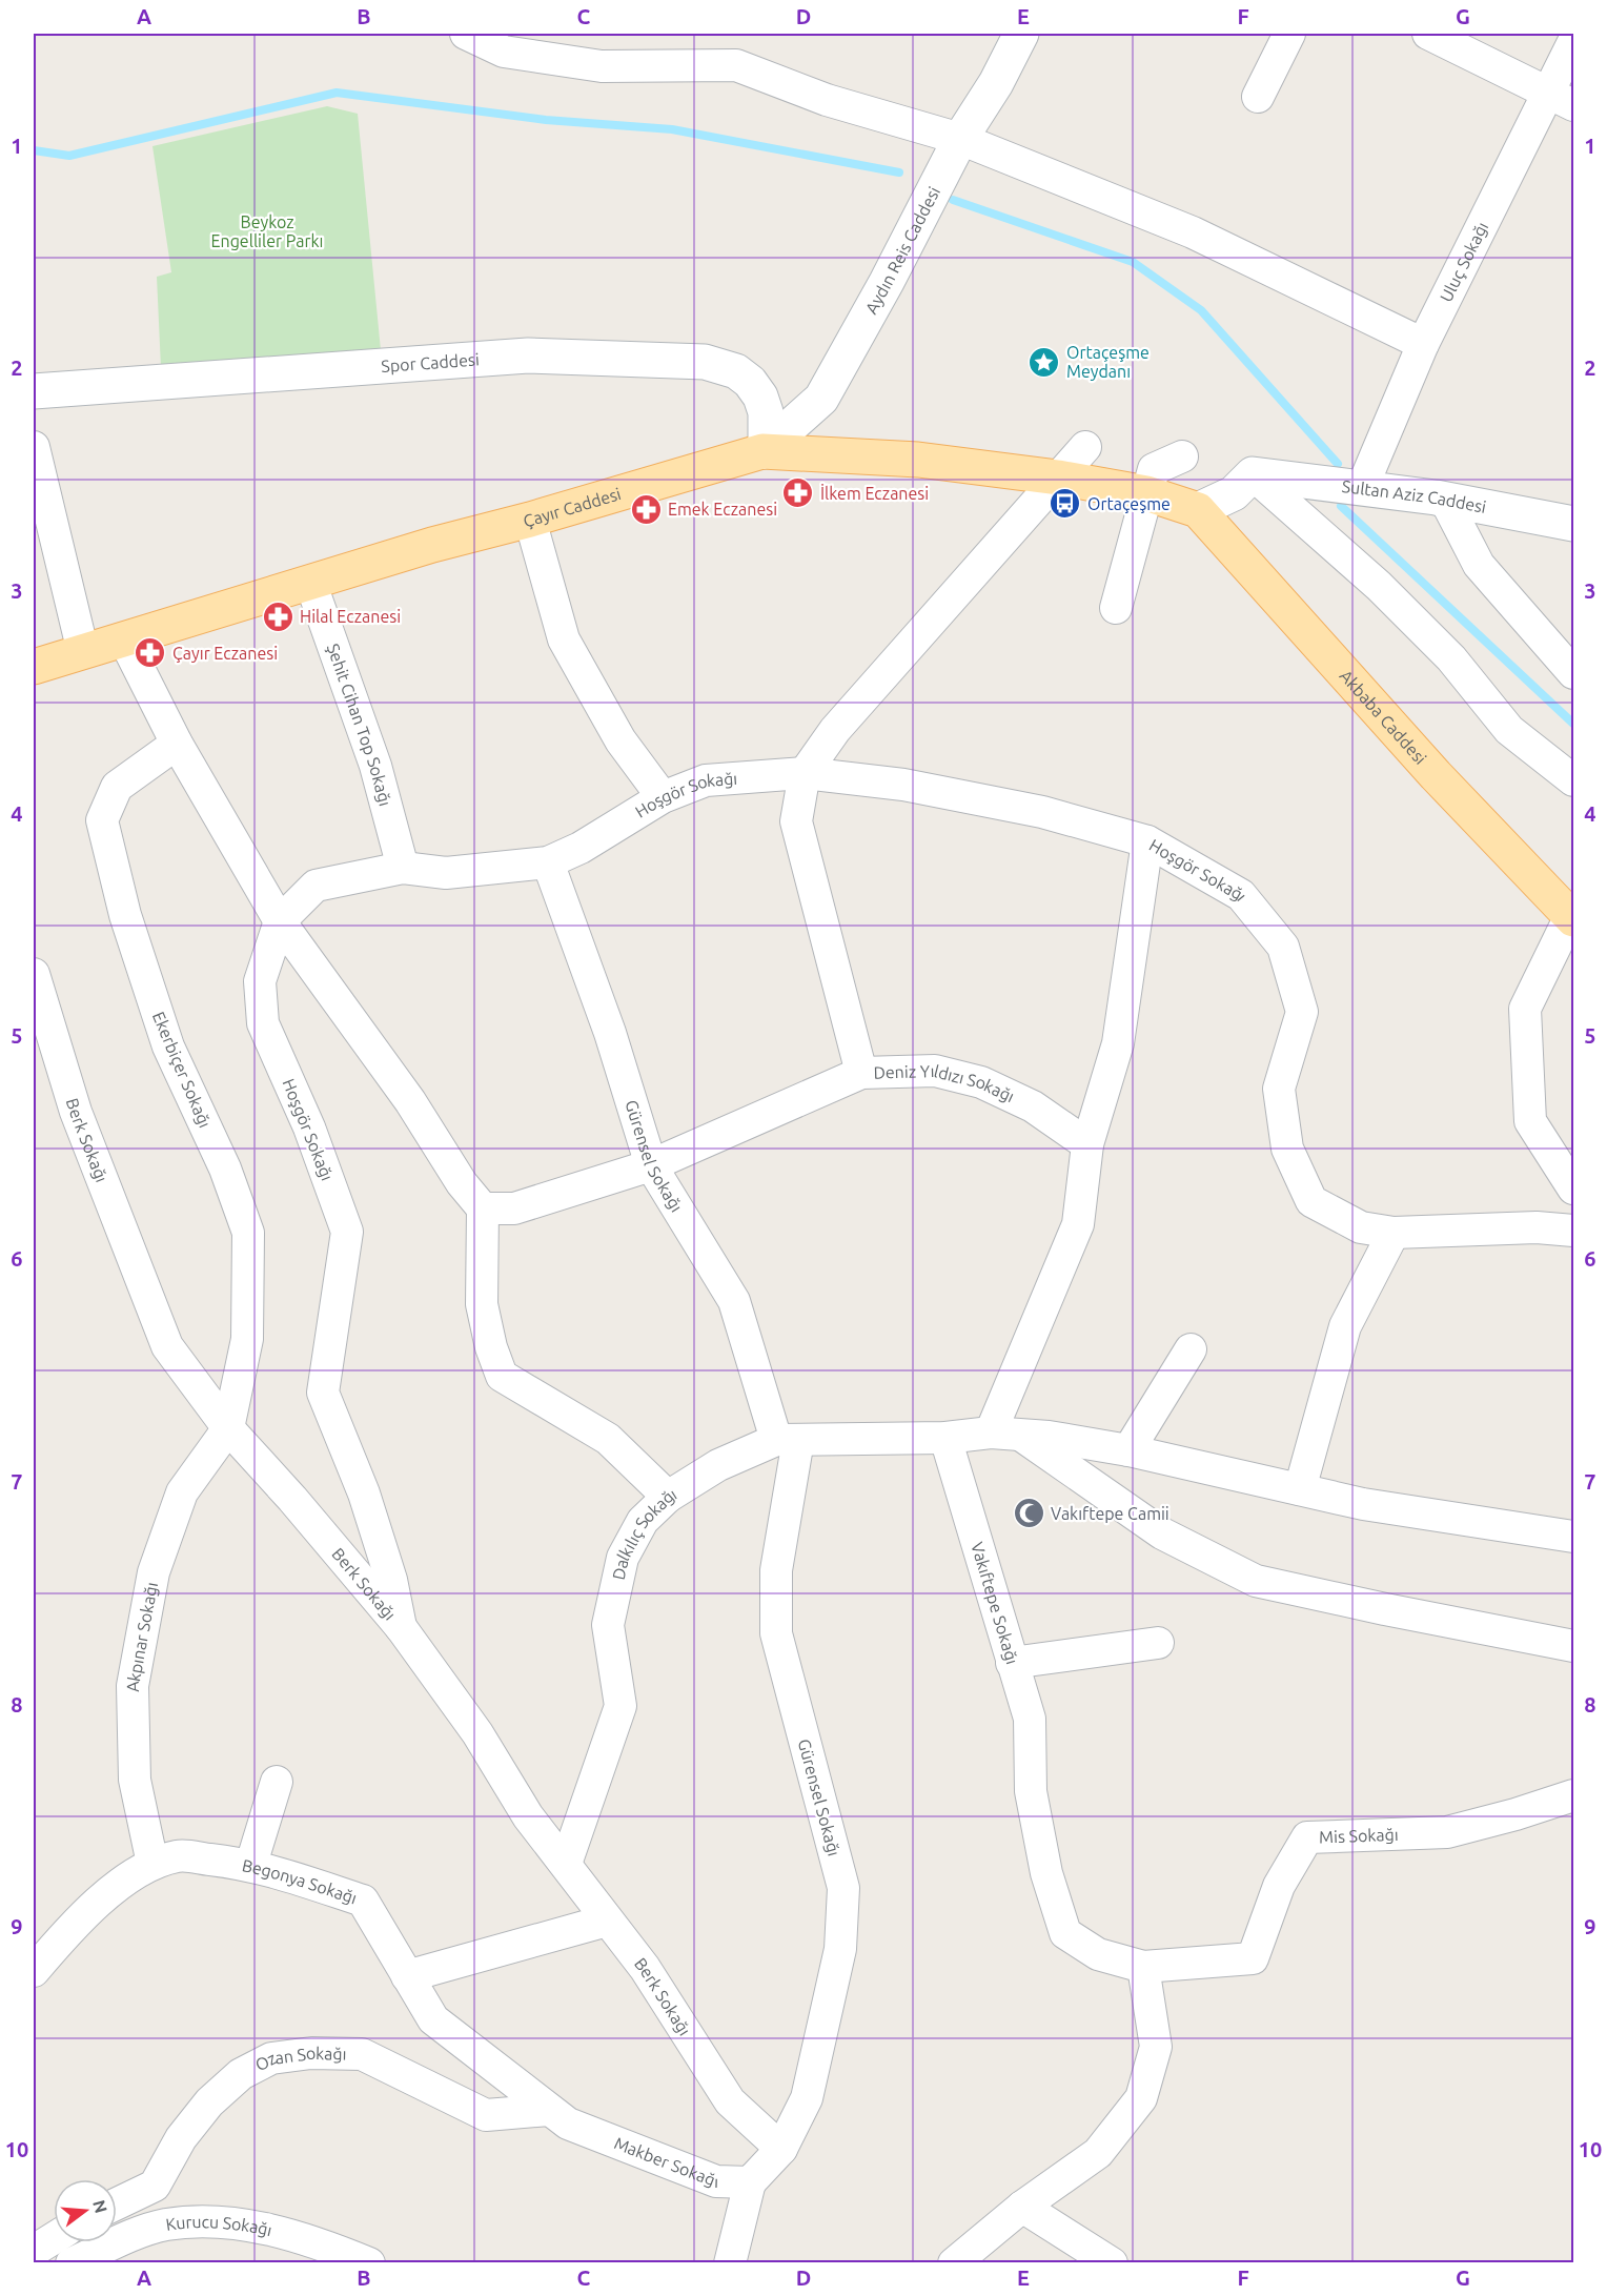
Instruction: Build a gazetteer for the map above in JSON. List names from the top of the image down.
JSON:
{
  "streets": {
    "main road": ["Çayır Caddesi", "Akbaba Caddesi"],
    "street": [
      "Aydın Reis Caddesi",
      "Uluç Sokağı",
      "Spor Caddesi",
      "Sultan Aziz Caddesi",
      "Şehit Cihan Top Sokağı",
      "Hoşgör Sokağı",
      "Ekerbiçer Sokağı",
      "Deniz Yıldızı Sokağı",
      "Berk Sokağı",
      "Gürensel Sokağı",
      "Dalkılıç Sokağı",
      "Vakıftepe Sokağı",
      "Akpınar Sokağı",
      "Mis Sokağı",
      "Begonya Sokağı",
      "Ozan Sokağı",
      "Makber Sokağı",
      "Kurucu Sokağı"
    ]
  },
  "crossings": [
    ["Aydın Reis Caddesi", "Spor Caddesi"],
    ["Aydın Reis Caddesi", "Çayır Caddesi"],
    ["Uluç Sokağı", "Sultan Aziz Caddesi"],
    ["Spor Caddesi", "Çayır Caddesi"],
    ["Çayır Caddesi", "Akbaba Caddesi"],
    ["Çayır Caddesi", "Şehit Cihan Top Sokağı"],
    ["Şehit Cihan Top Sokağı", "Hoşgör Sokağı"],
    ["Hoşgör Sokağı", "Berk Sokağı"],
    ["Hoşgör Sokağı", "Gürensel Sokağı"],
    ["Ekerbiçer Sokağı", "Berk Sokağı"],
    ["Ekerbiçer Sokağı", "Akpınar Sokağı"],
    ["Deniz Yıldızı Sokağı", "Gürensel Sokağı"],
    ["Deniz Yıldızı Sokağı", "Dalkılıç Sokağı"],
    ["Berk Sokağı", "Gürensel Sokağı"],
    ["Berk Sokağı", "Dalkılıç Sokağı"],
    ["Berk Sokağı", "Akpınar Sokağı"],
    ["Akpınar Sokağı", "Begonya Sokağı"],
    ["Begonya Sokağı", "Ozan Sokağı"],
    ["Begonya Sokağı", "Makber Sokağı"],
    ["Ozan Sokağı", "Makber Sokağı"]
  ],
  "parks": ["Beykoz Engelliler Parkı"],
  "places": {
    "place": ["Ortaçeşme Meydanı"],
    "pharmacy": [
      "İlkem Eczanesi",
      "Emek Eczanesi",
      "Hilal Eczanesi",
      "Çayır Eczanesi"
    ],
    "bus stop": ["Ortaçeşme"],
    "mosque": ["Vakıftepe Camii"]
  },
  "north": "right",
  "grid": {
    "columns": [
      "A",
      "B",
      "C",
      "D",
      "E",
      "F",
      "G"
    ],
    "rows": [
      "1",
      "2",
      "3",
      "4",
      "5",
      "6",
      "7",
      "8",
      "9",
      "10"
    ]
  }
}
